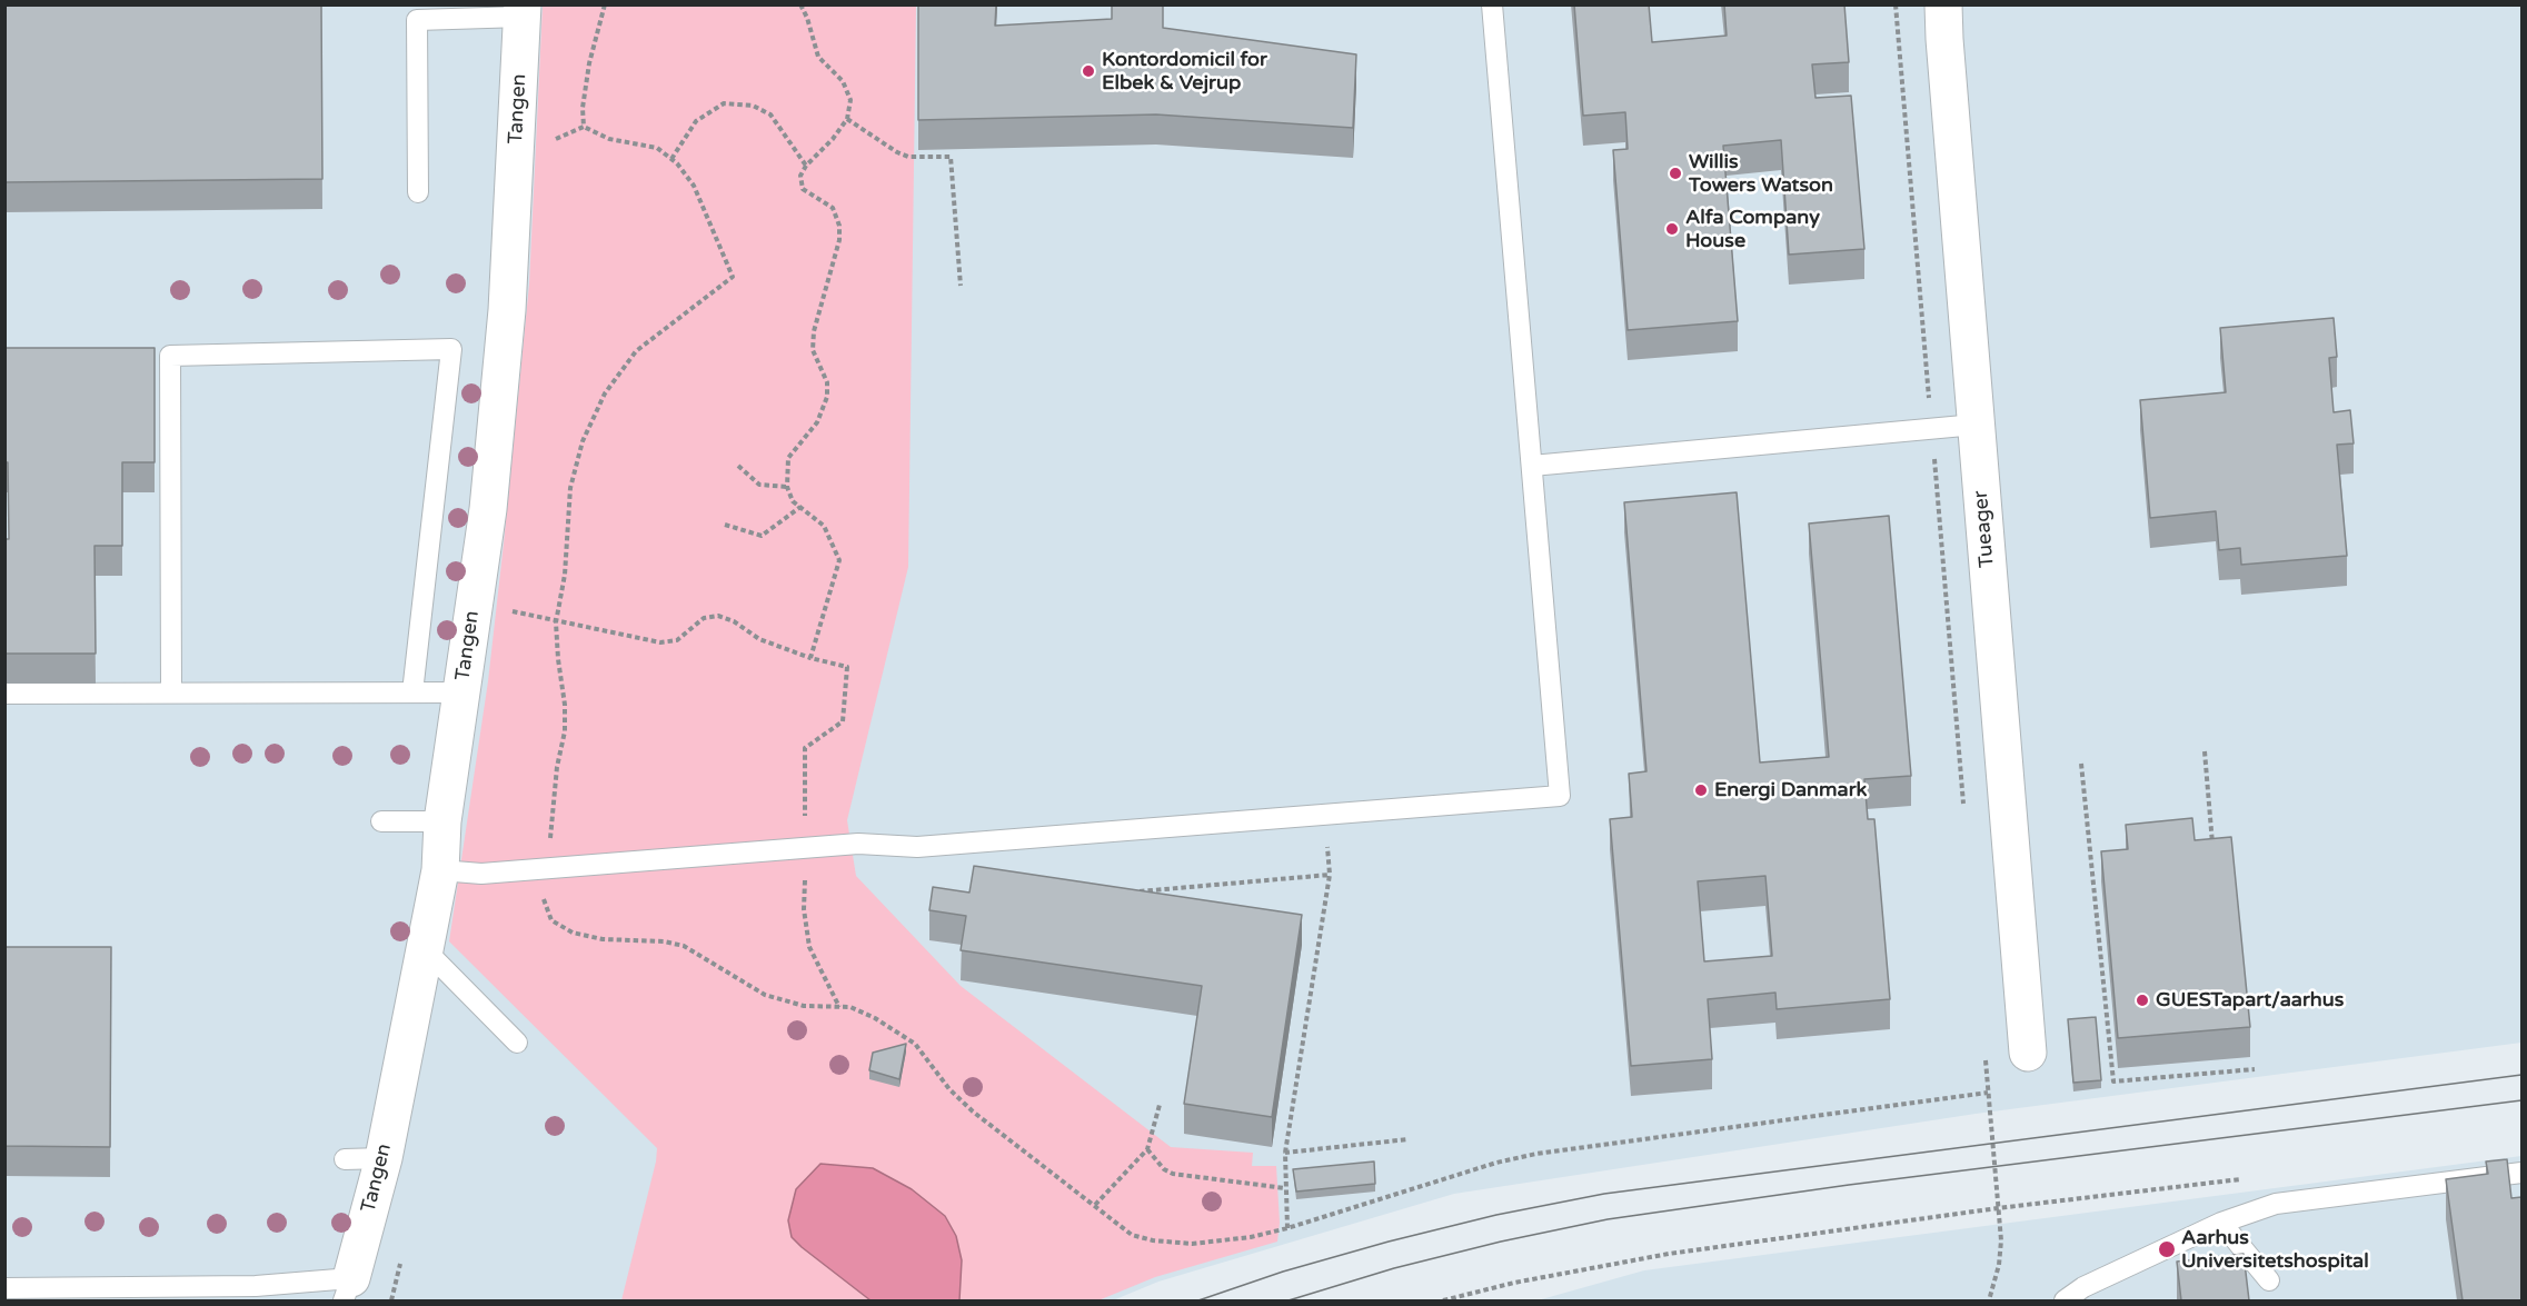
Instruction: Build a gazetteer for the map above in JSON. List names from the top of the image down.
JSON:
{
  "streets": {
    "street": ["Tangen", "Tueager"]
  },
  "places": [
    "Kontordomicil for Elbek & Vejrup",
    "Willis Towers Watson",
    "Alfa Company House",
    "Energi Danmark",
    "GUESTapart/aarhus",
    "Aarhus Universitetshospital"
  ]
}
